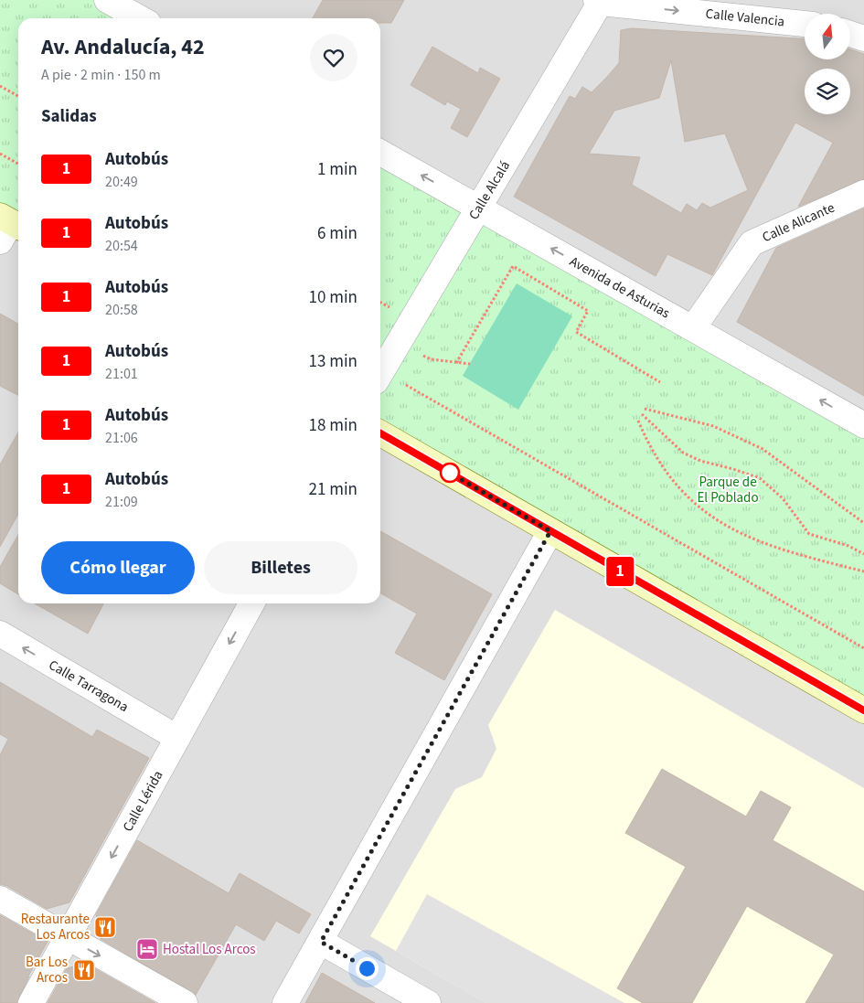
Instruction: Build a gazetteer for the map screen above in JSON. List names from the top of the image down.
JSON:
{
  "streets": {
    "street": [
      "Calle Valencia",
      "Calle Alcalá",
      "Calle Alicante",
      "Avenida de Asturias",
      "Calle Tarragona",
      "Calle Lérida"
    ]
  },
  "crossings": [
    ["Calle Valencia", "Calle Alcalá"],
    ["Calle Alcalá", "Avenida de Asturias"],
    ["Calle Alicante", "Avenida de Asturias"],
    ["Calle Tarragona", "Calle Lérida"]
  ],
  "one_way": ["Calle Valencia", "Avenida de Asturias", "Calle Tarragona"],
  "parks": ["Parque de El Poblado"],
  "places": {
    "restaurant": ["Restaurante Los Arcos", "Bar Los Arcos"],
    "hotel": ["Hostal Los Arcos"]
  },
  "lines": ["bus line 1"],
  "north": "top",
  "page": {
    "on_map": "1",
    "heading": [
      ["Av. Andalucía, 42", "A pie · 2 min · 150 m"],
      "Salidas"
    ],
    "list": [
      {
        "mark": "1",
        "name": "Autobús",
        "note": "20:49",
        "value": "1 min"
      },
      {
        "mark": "1",
        "name": "Autobús",
        "note": "20:54",
        "value": "6 min"
      },
      {
        "mark": "1",
        "name": "Autobús",
        "note": "20:58",
        "value": "10 min"
      },
      {
        "mark": "1",
        "name": "Autobús",
        "note": "21:01",
        "value": "13 min"
      },
      {
        "mark": "1",
        "name": "Autobús",
        "note": "21:06",
        "value": "18 min"
      },
      {
        "mark": "1",
        "name": "Autobús",
        "note": "21:09",
        "value": "21 min"
      }
    ],
    "buttons": ["Cómo llegar", "Billetes"]
  }
}
